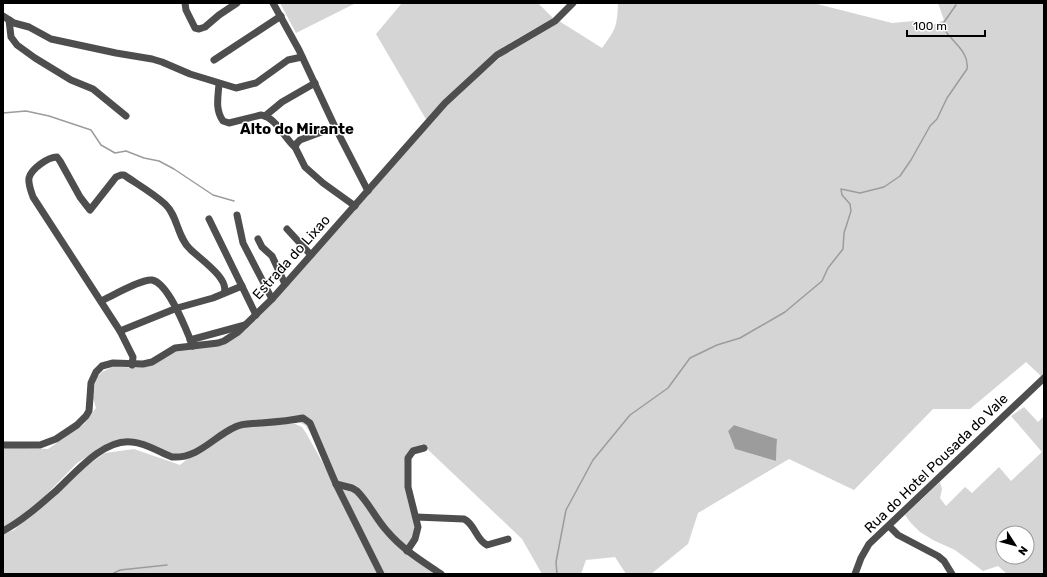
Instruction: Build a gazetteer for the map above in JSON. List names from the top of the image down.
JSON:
{
  "streets": {
    "street": ["Estrada do Lixao", "Rua do Hotel Pousada do Vale"]
  },
  "districts": ["Alto do Mirante"],
  "scale_bar": "100 m",
  "north": "bottom right"
}
